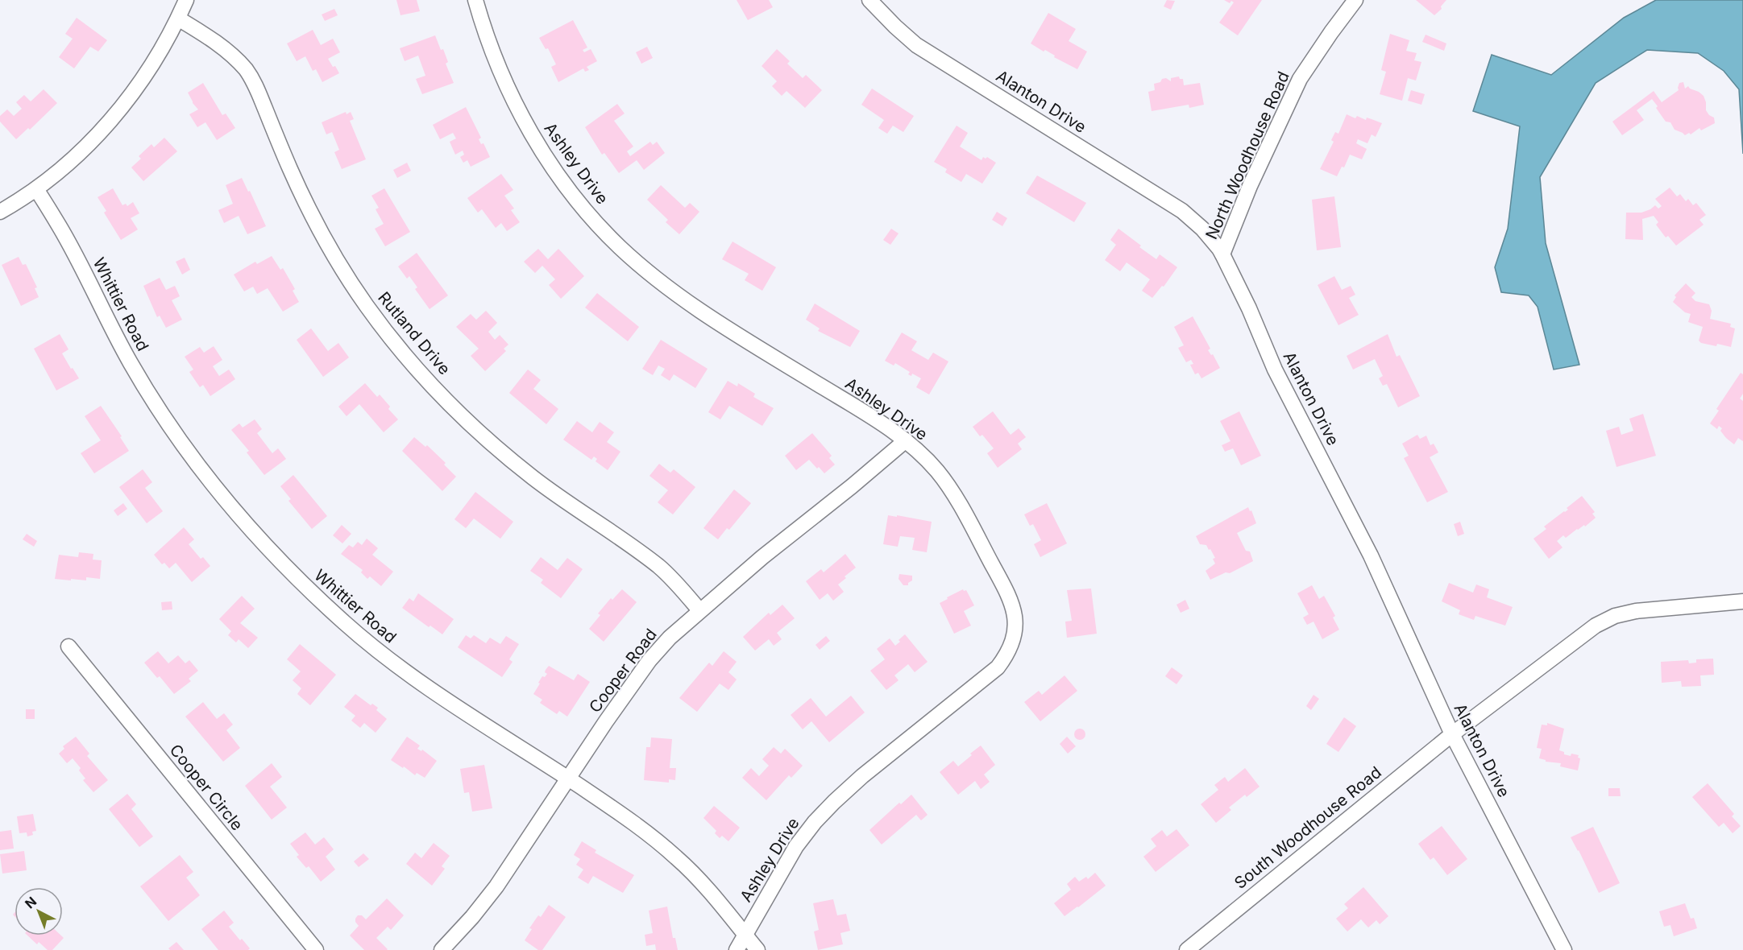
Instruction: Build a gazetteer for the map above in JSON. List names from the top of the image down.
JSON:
{
  "streets": {
    "street": [
      "Alanton Drive",
      "North Woodhouse Road",
      "Ashley Drive",
      "Whittier Road",
      "Rutland Drive",
      "Cooper Road",
      "Cooper Circle",
      "South Woodhouse Road"
    ]
  },
  "crossings": [
    ["Alanton Drive", "North Woodhouse Road"],
    ["Alanton Drive", "South Woodhouse Road"],
    ["Ashley Drive", "Whittier Road"],
    ["Ashley Drive", "Cooper Road"],
    ["Whittier Road", "Cooper Road"],
    ["Rutland Drive", "Cooper Road"]
  ],
  "north": "top left"
}
